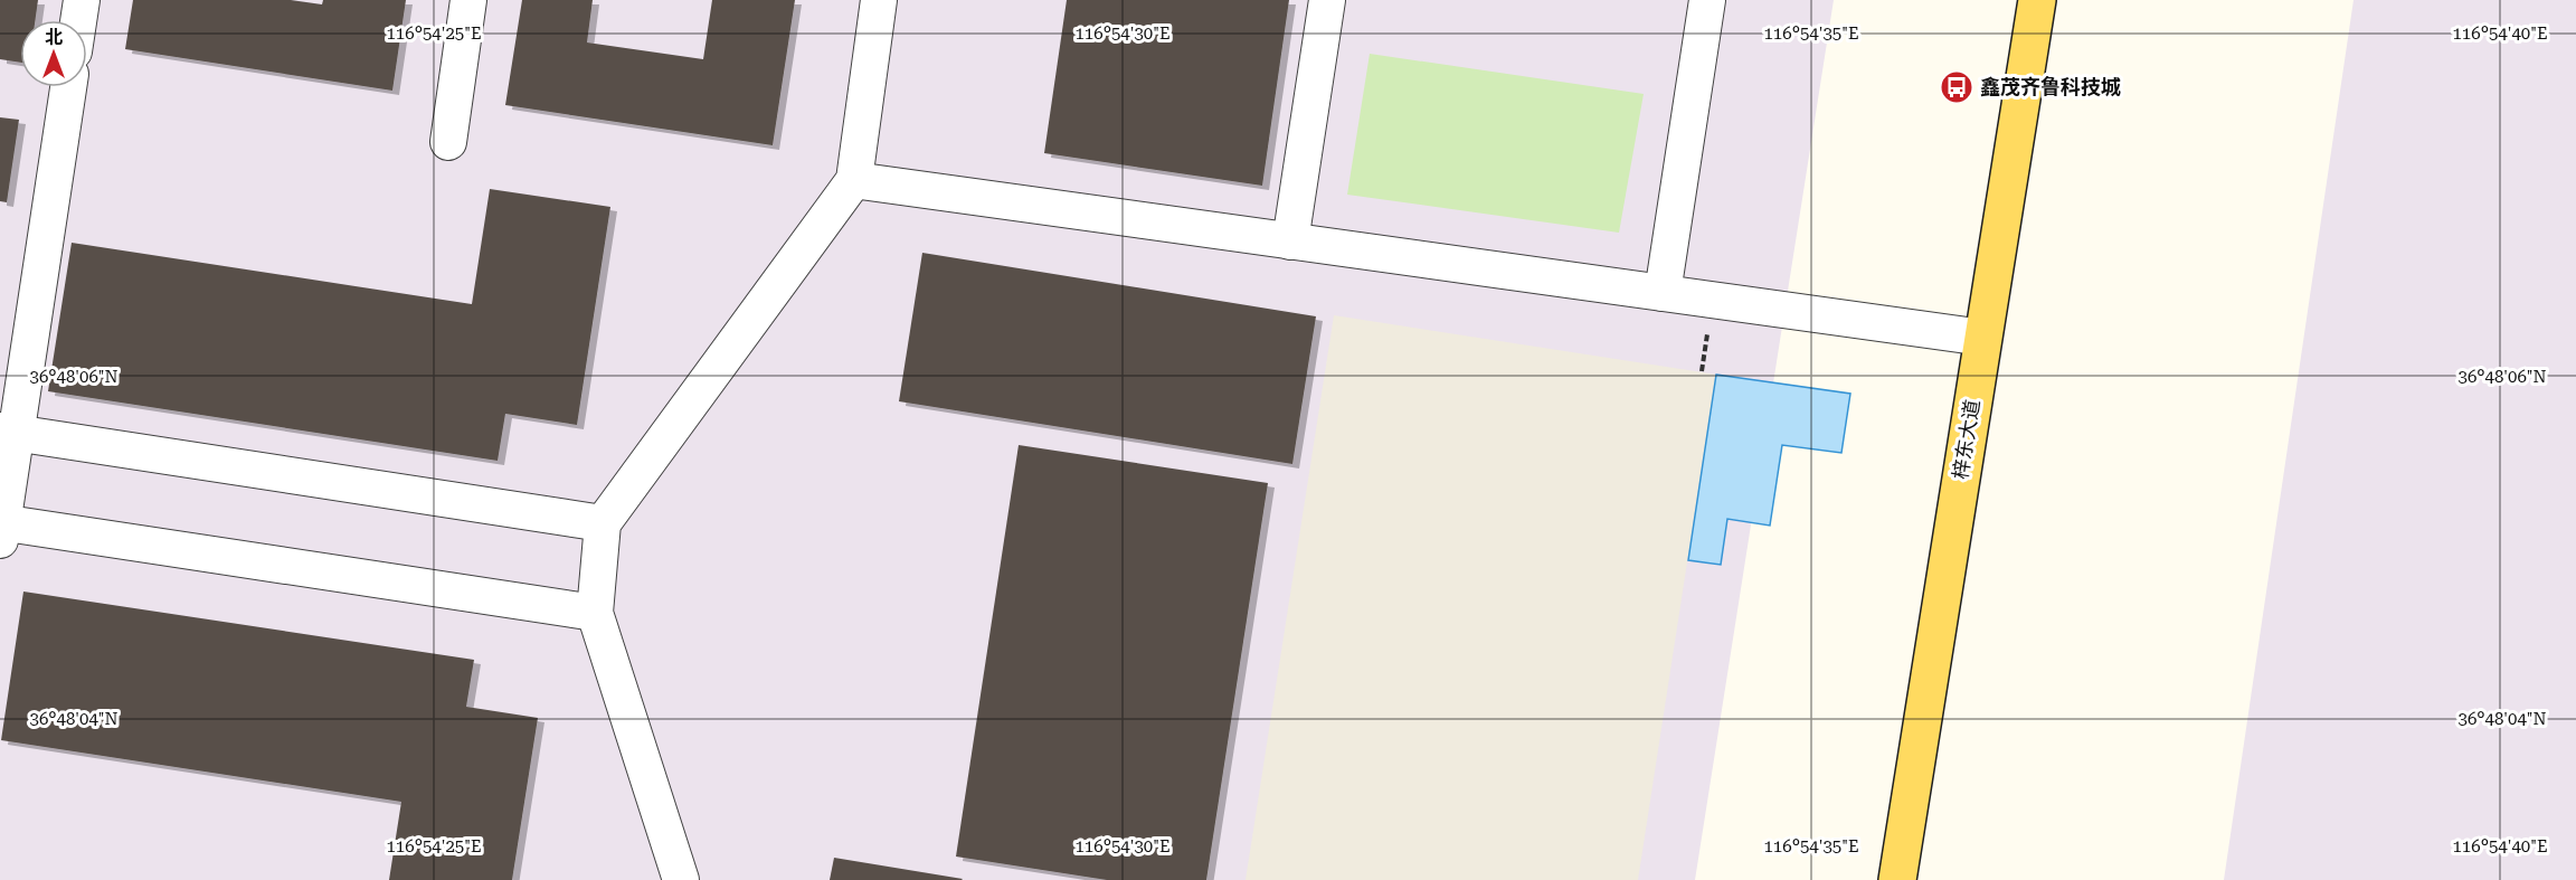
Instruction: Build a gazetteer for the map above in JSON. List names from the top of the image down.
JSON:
{
  "streets": {
    "main road": ["梓东大道"]
  },
  "places": {
    "bus stop": ["鑫茂齐鲁科技城"]
  },
  "north": "top",
  "coordinates": [
    "116°54'25\"E",
    "116°54'30\"E",
    "116°54'35\"E",
    "116°54'40\"E",
    "36°48'06\"N",
    "36°48'04\"N"
  ]
}
